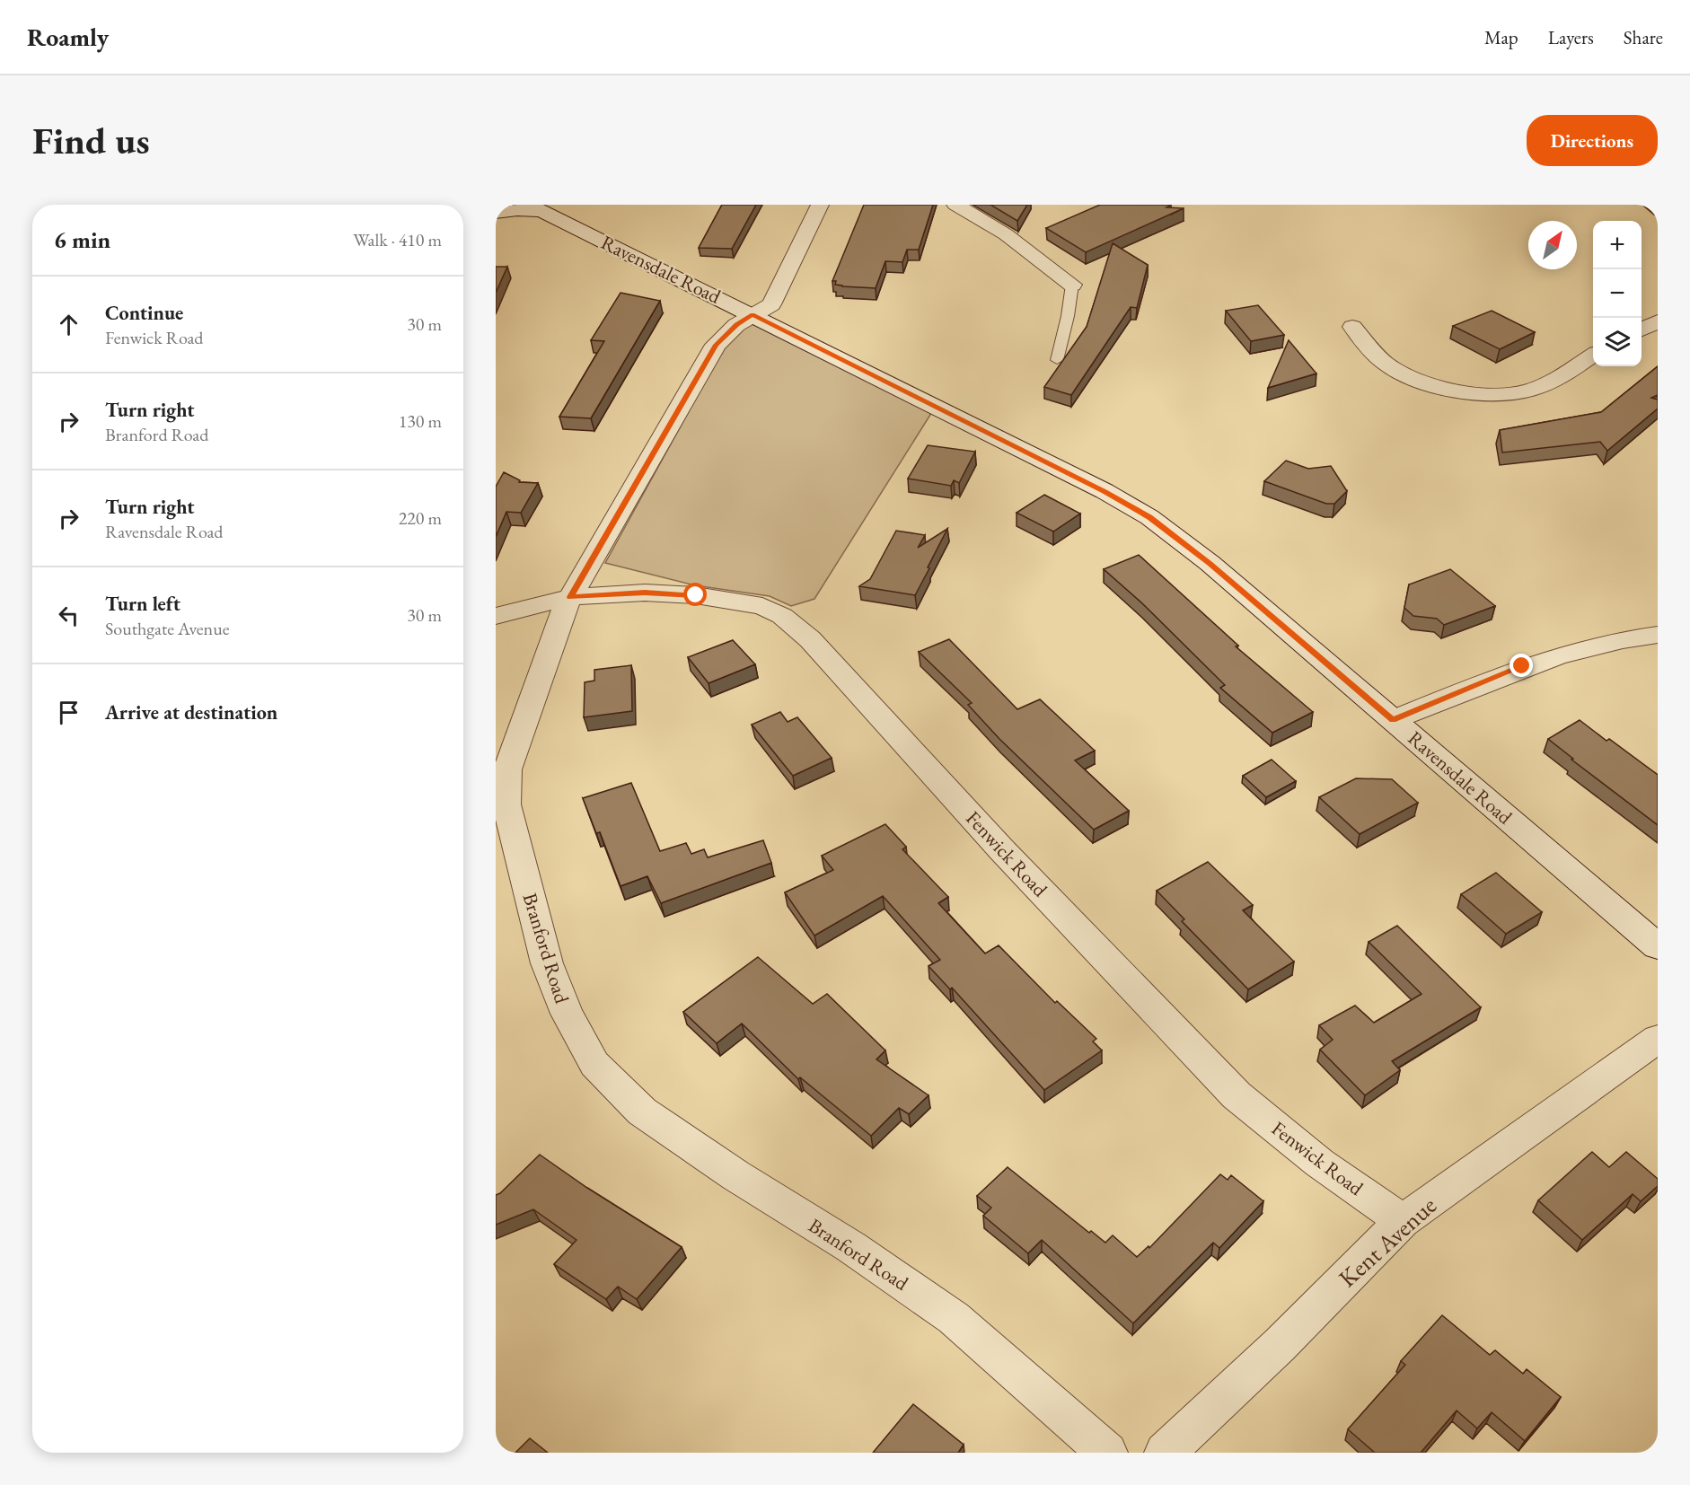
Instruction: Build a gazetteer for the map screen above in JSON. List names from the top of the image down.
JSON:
{
  "streets": {
    "street": [
      "Ravensdale Road",
      "Fenwick Road",
      "Branford Road",
      "Kent Avenue"
    ]
  },
  "crossings": [
    ["Ravensdale Road", "Branford Road"],
    ["Fenwick Road", "Branford Road"],
    ["Fenwick Road", "Kent Avenue"]
  ],
  "north": "top right",
  "page": {
    "header": "Roamly",
    "nav": ["Map", "Layers", "Share"],
    "buttons": "Directions",
    "title": "Find us",
    "heading": ["6 min", "Walk · 410 m"],
    "map_buttons": ["+", "−"],
    "list": [
      ["Continue", "Fenwick Road", "30 m"],
      ["Turn right", "Branford Road", "130 m"],
      ["Turn right", "Ravensdale Road", "220 m"],
      ["Turn left", "Southgate Avenue", "30 m"],
      "Arrive at destination"
    ]
  }
}
